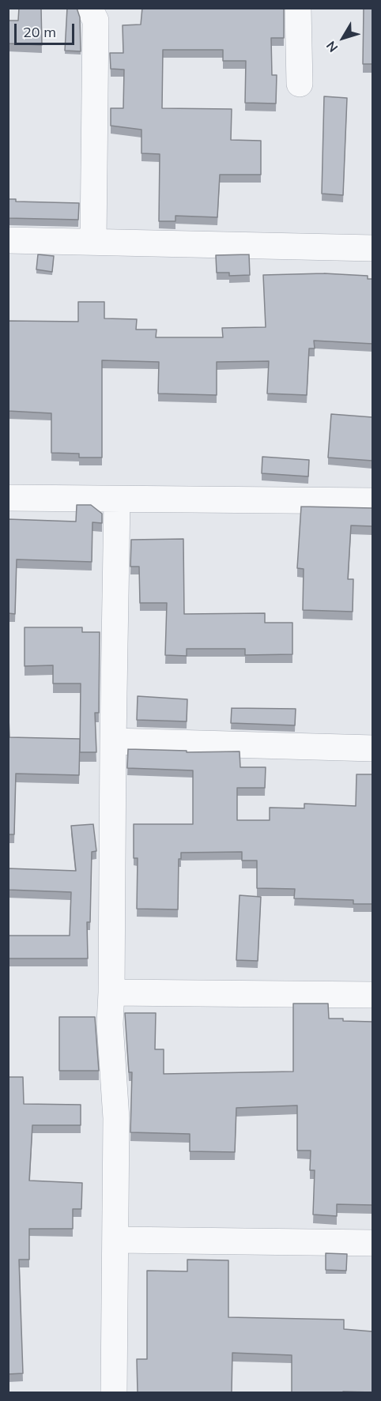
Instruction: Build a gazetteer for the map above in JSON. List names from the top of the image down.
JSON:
{
  "scale_bar": "20 m",
  "north": "bottom left"
}
